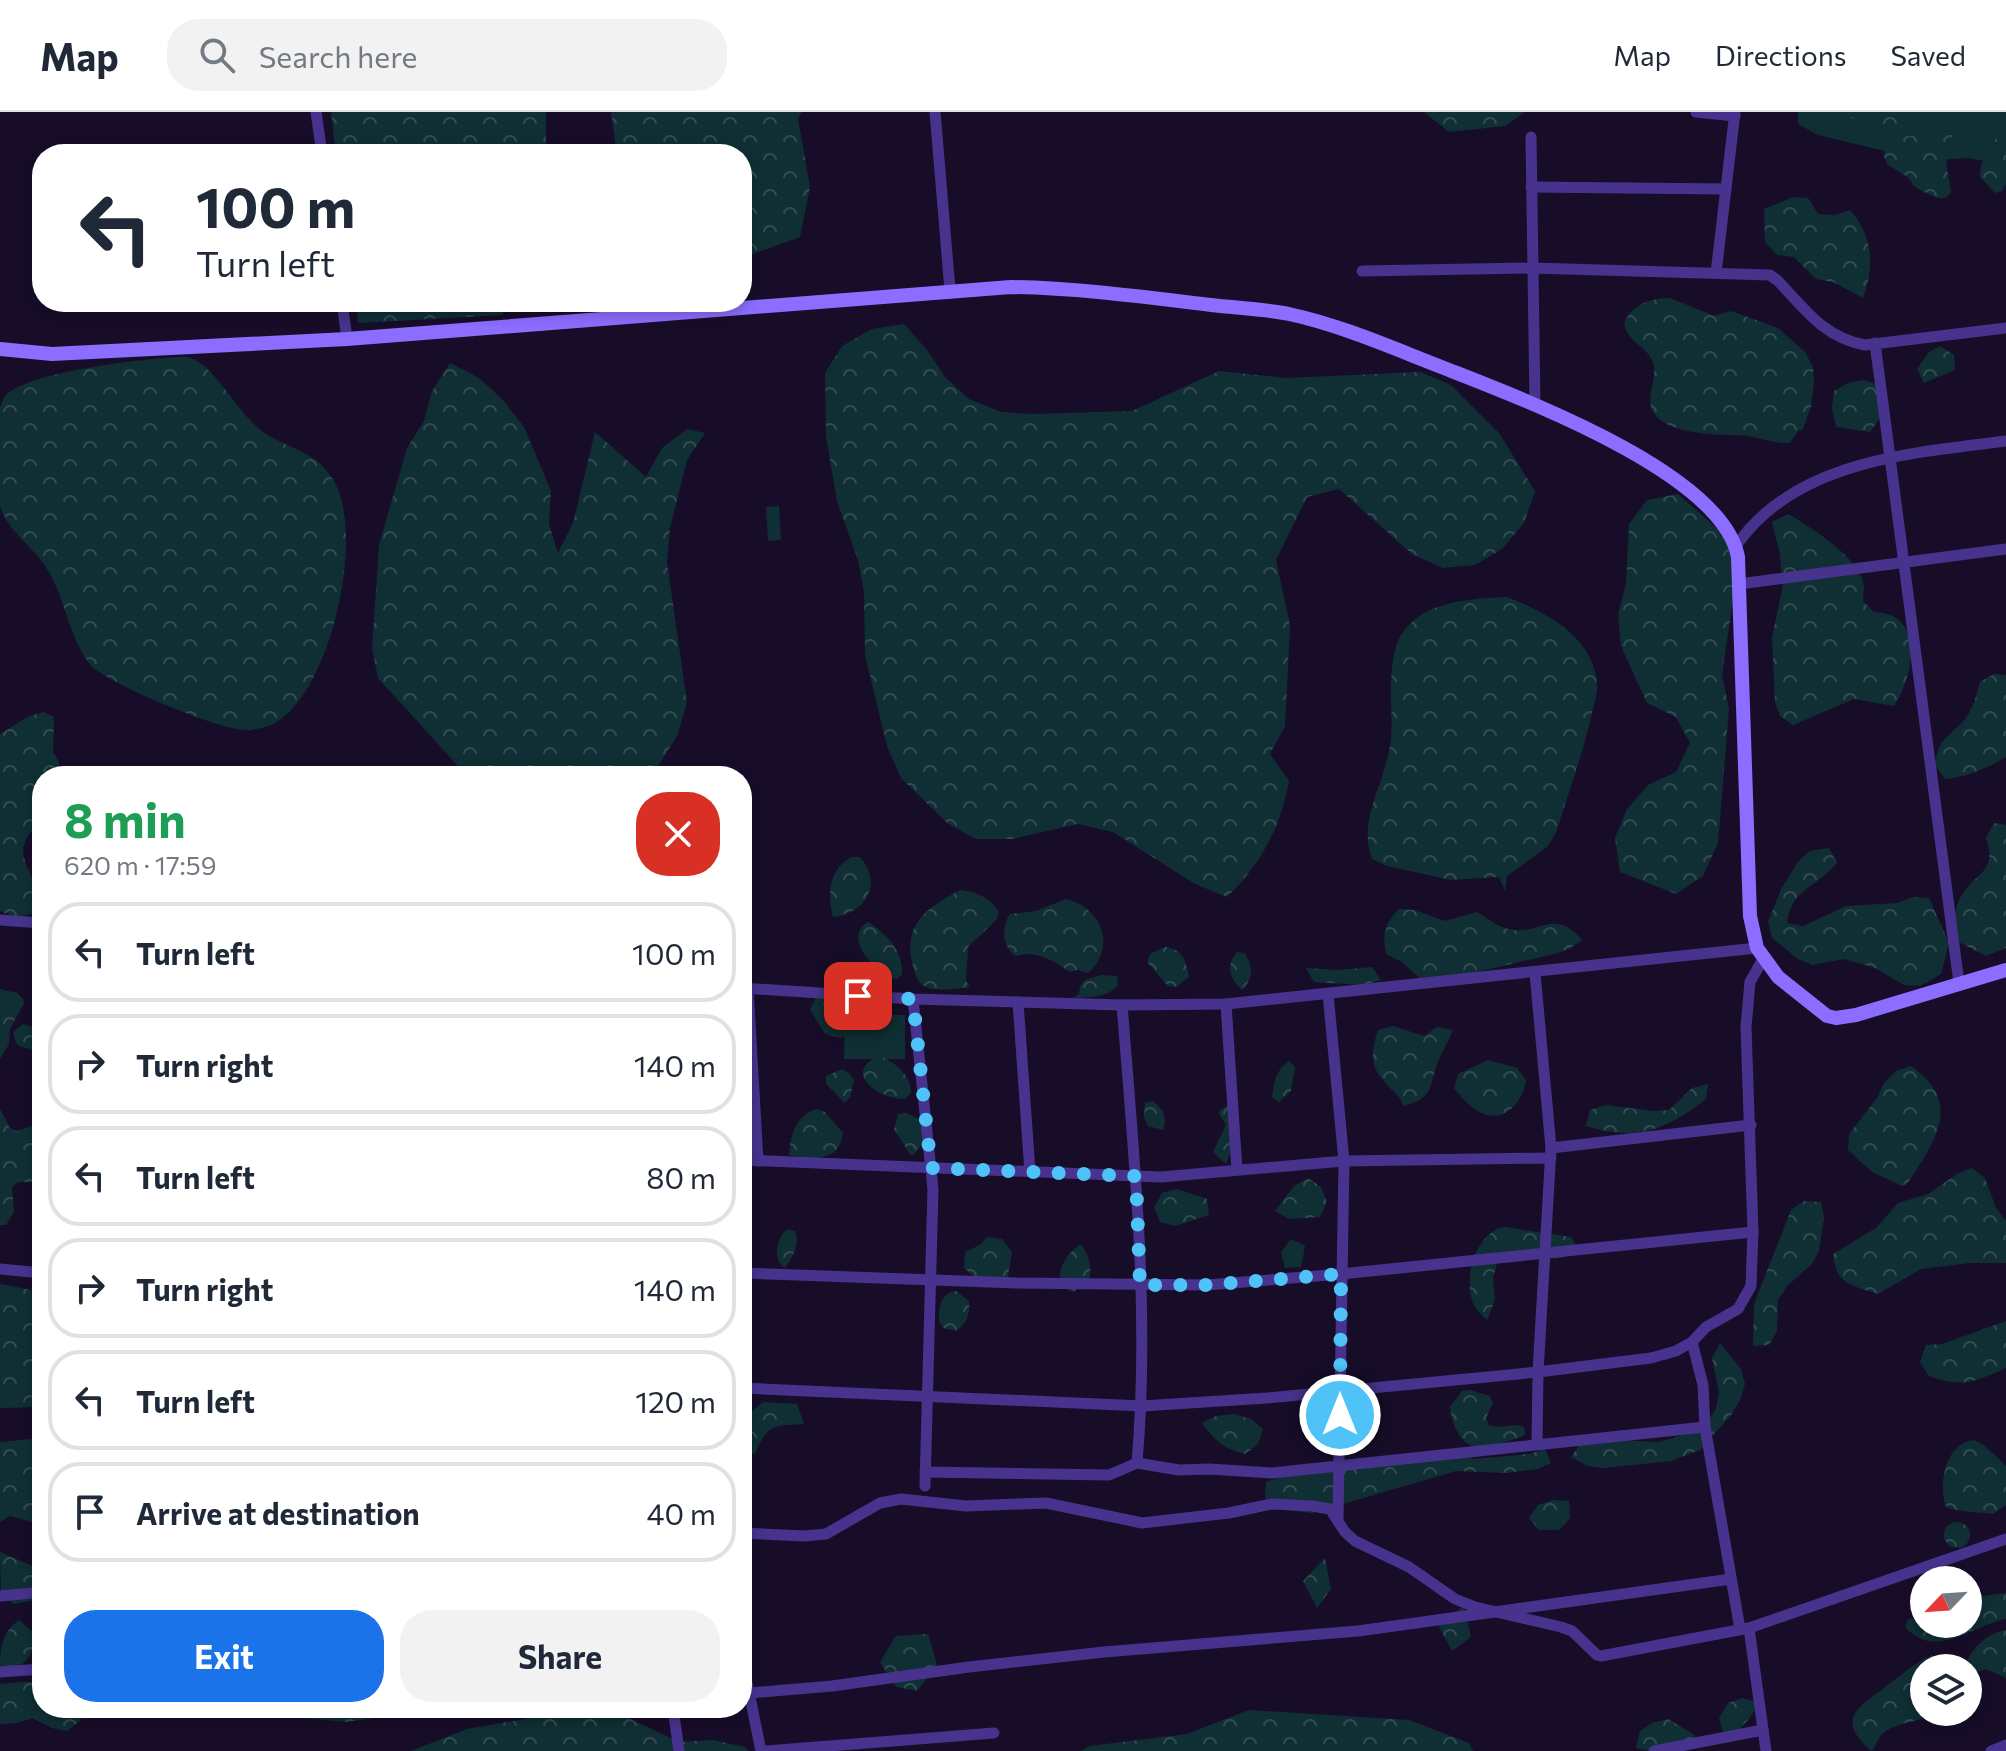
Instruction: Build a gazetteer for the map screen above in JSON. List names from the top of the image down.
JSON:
{
  "north": "bottom left",
  "page": {
    "header": "Map",
    "search": "Search here",
    "nav": ["Map", "Directions", "Saved"],
    "turn": ["100 m", "Turn left"],
    "heading": ["8 min", "620 m · 17:59"],
    "list": [
      {
        "name": "Turn left",
        "value": "100 m"
      },
      {
        "name": "Turn right",
        "value": "140 m"
      },
      {
        "name": "Turn left",
        "value": "80 m"
      },
      {
        "name": "Turn right",
        "value": "140 m"
      },
      {
        "name": "Turn left",
        "value": "120 m"
      },
      {
        "name": "Arrive at destination",
        "value": "40 m"
      }
    ],
    "buttons": ["Exit", "Share"]
  }
}
